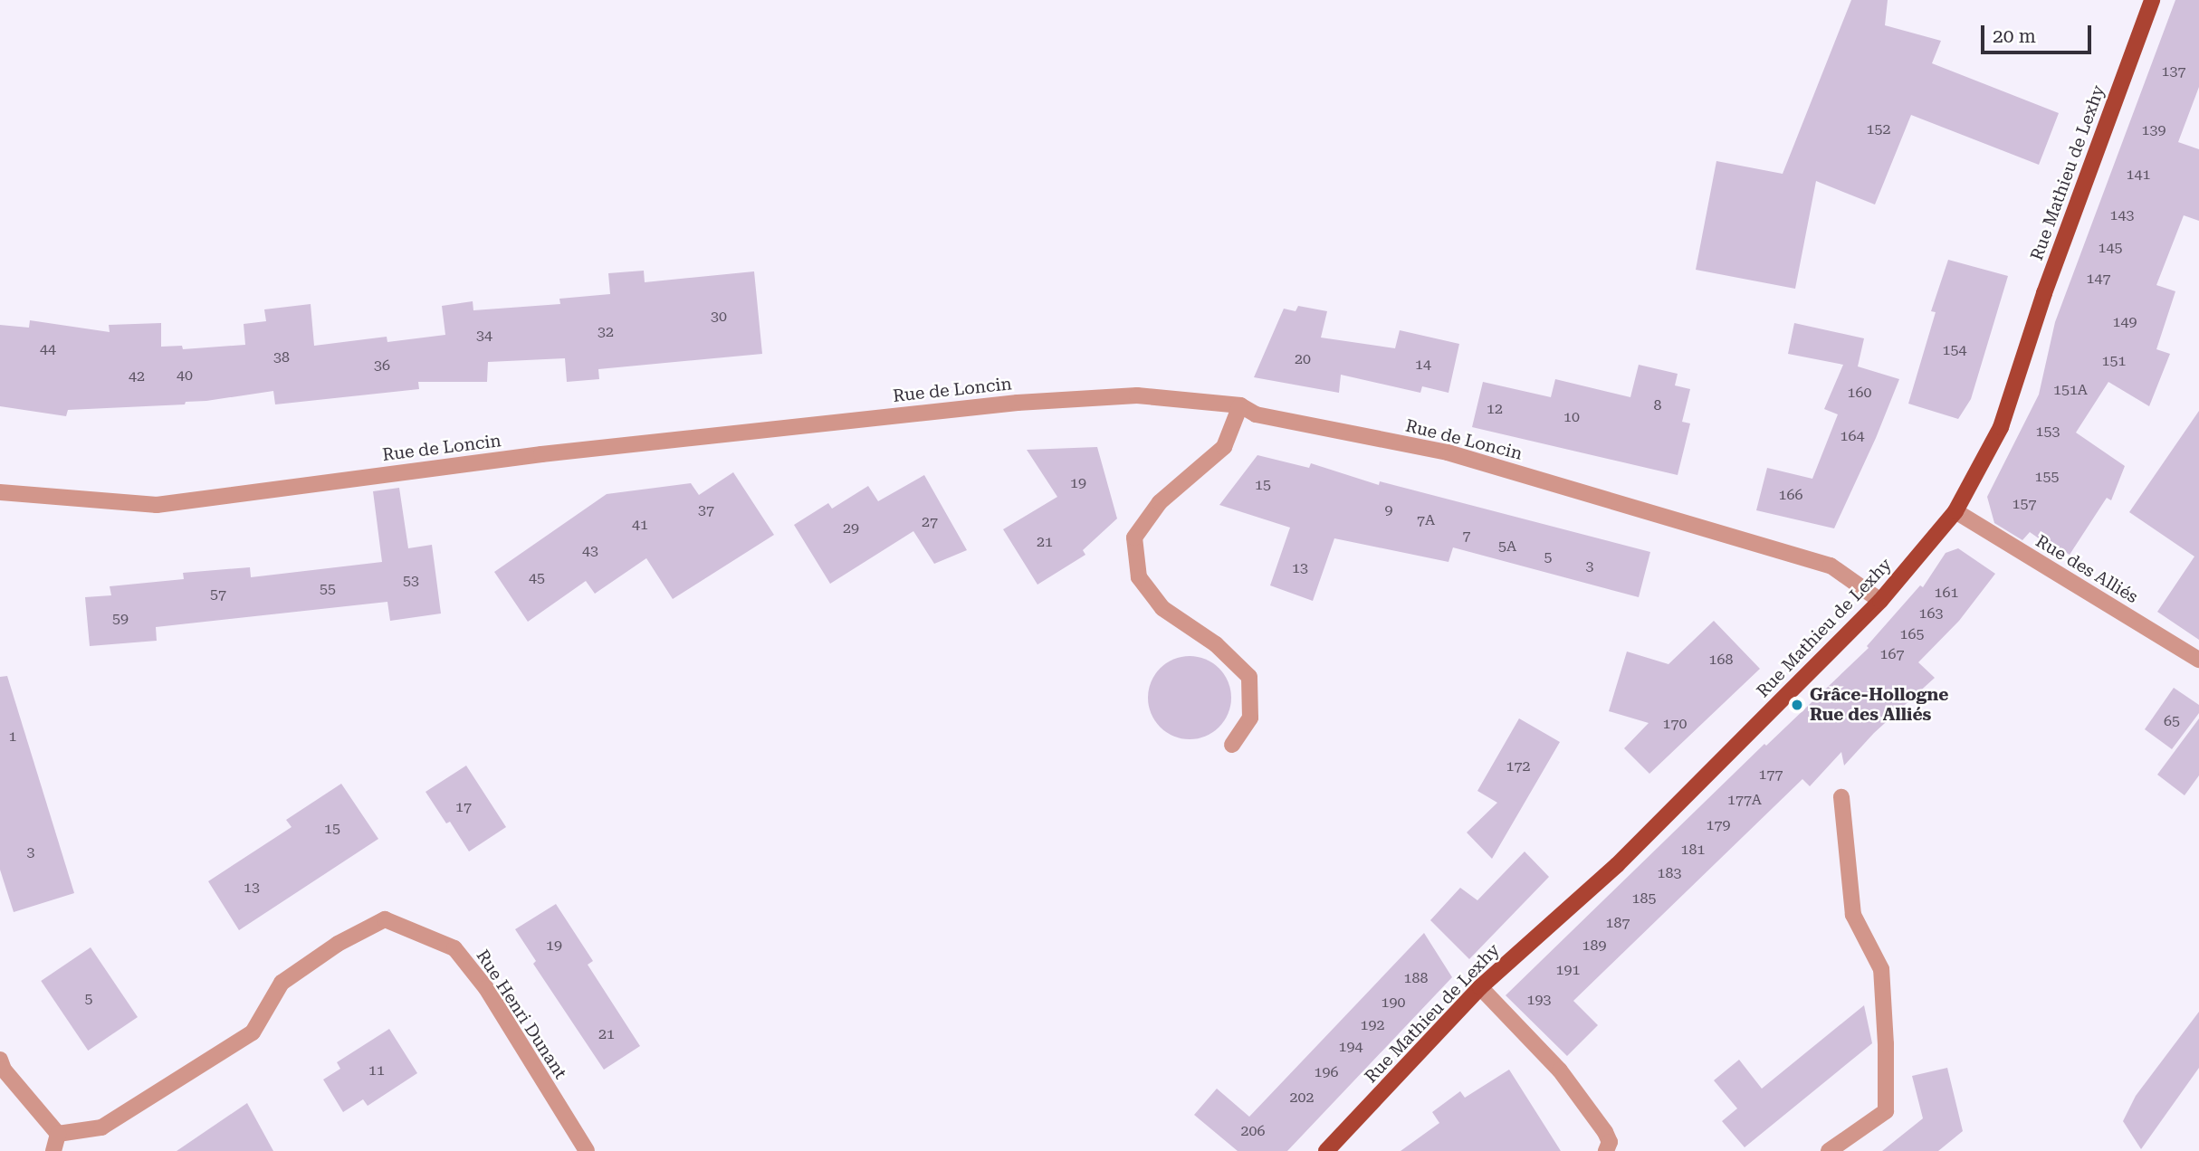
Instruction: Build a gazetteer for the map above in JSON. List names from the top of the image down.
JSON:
{
  "streets": {
    "main road": ["Rue Mathieu de Lexhy"],
    "street": ["Rue de Loncin", "Rue des Alliés", "Rue Henri Dunant"]
  },
  "crossings": [
    ["Rue Mathieu de Lexhy", "Rue de Loncin"],
    ["Rue Mathieu de Lexhy", "Rue des Alliés"]
  ],
  "places": ["Grâce-Hollogne Rue des Alliés"],
  "house_numbers": [
    "137",
    "152",
    "139",
    "141",
    "143",
    "145",
    "147",
    "30",
    "149",
    "32",
    "34",
    "44",
    "154",
    "38",
    "20",
    "151",
    "14",
    "36",
    "40",
    "42",
    "151A",
    "160",
    "8",
    "12",
    "10",
    "153",
    "164",
    "155",
    "19",
    "15",
    "166",
    "157",
    "37",
    "9",
    "7A",
    "27",
    "41",
    "29",
    "7",
    "21",
    "5A",
    "43",
    "5",
    "3",
    "13",
    "45",
    "53",
    "55",
    "161",
    "57",
    "163",
    "59",
    "165",
    "167",
    "168",
    "65",
    "170",
    "1",
    "172",
    "177",
    "177A",
    "17",
    "179",
    "15",
    "181",
    "3",
    "183",
    "13",
    "185",
    "187",
    "19",
    "189",
    "191",
    "188",
    "5",
    "193",
    "190",
    "192",
    "21",
    "194",
    "11",
    "196",
    "202",
    "206"
  ],
  "scale_bar": "20 m"
}
